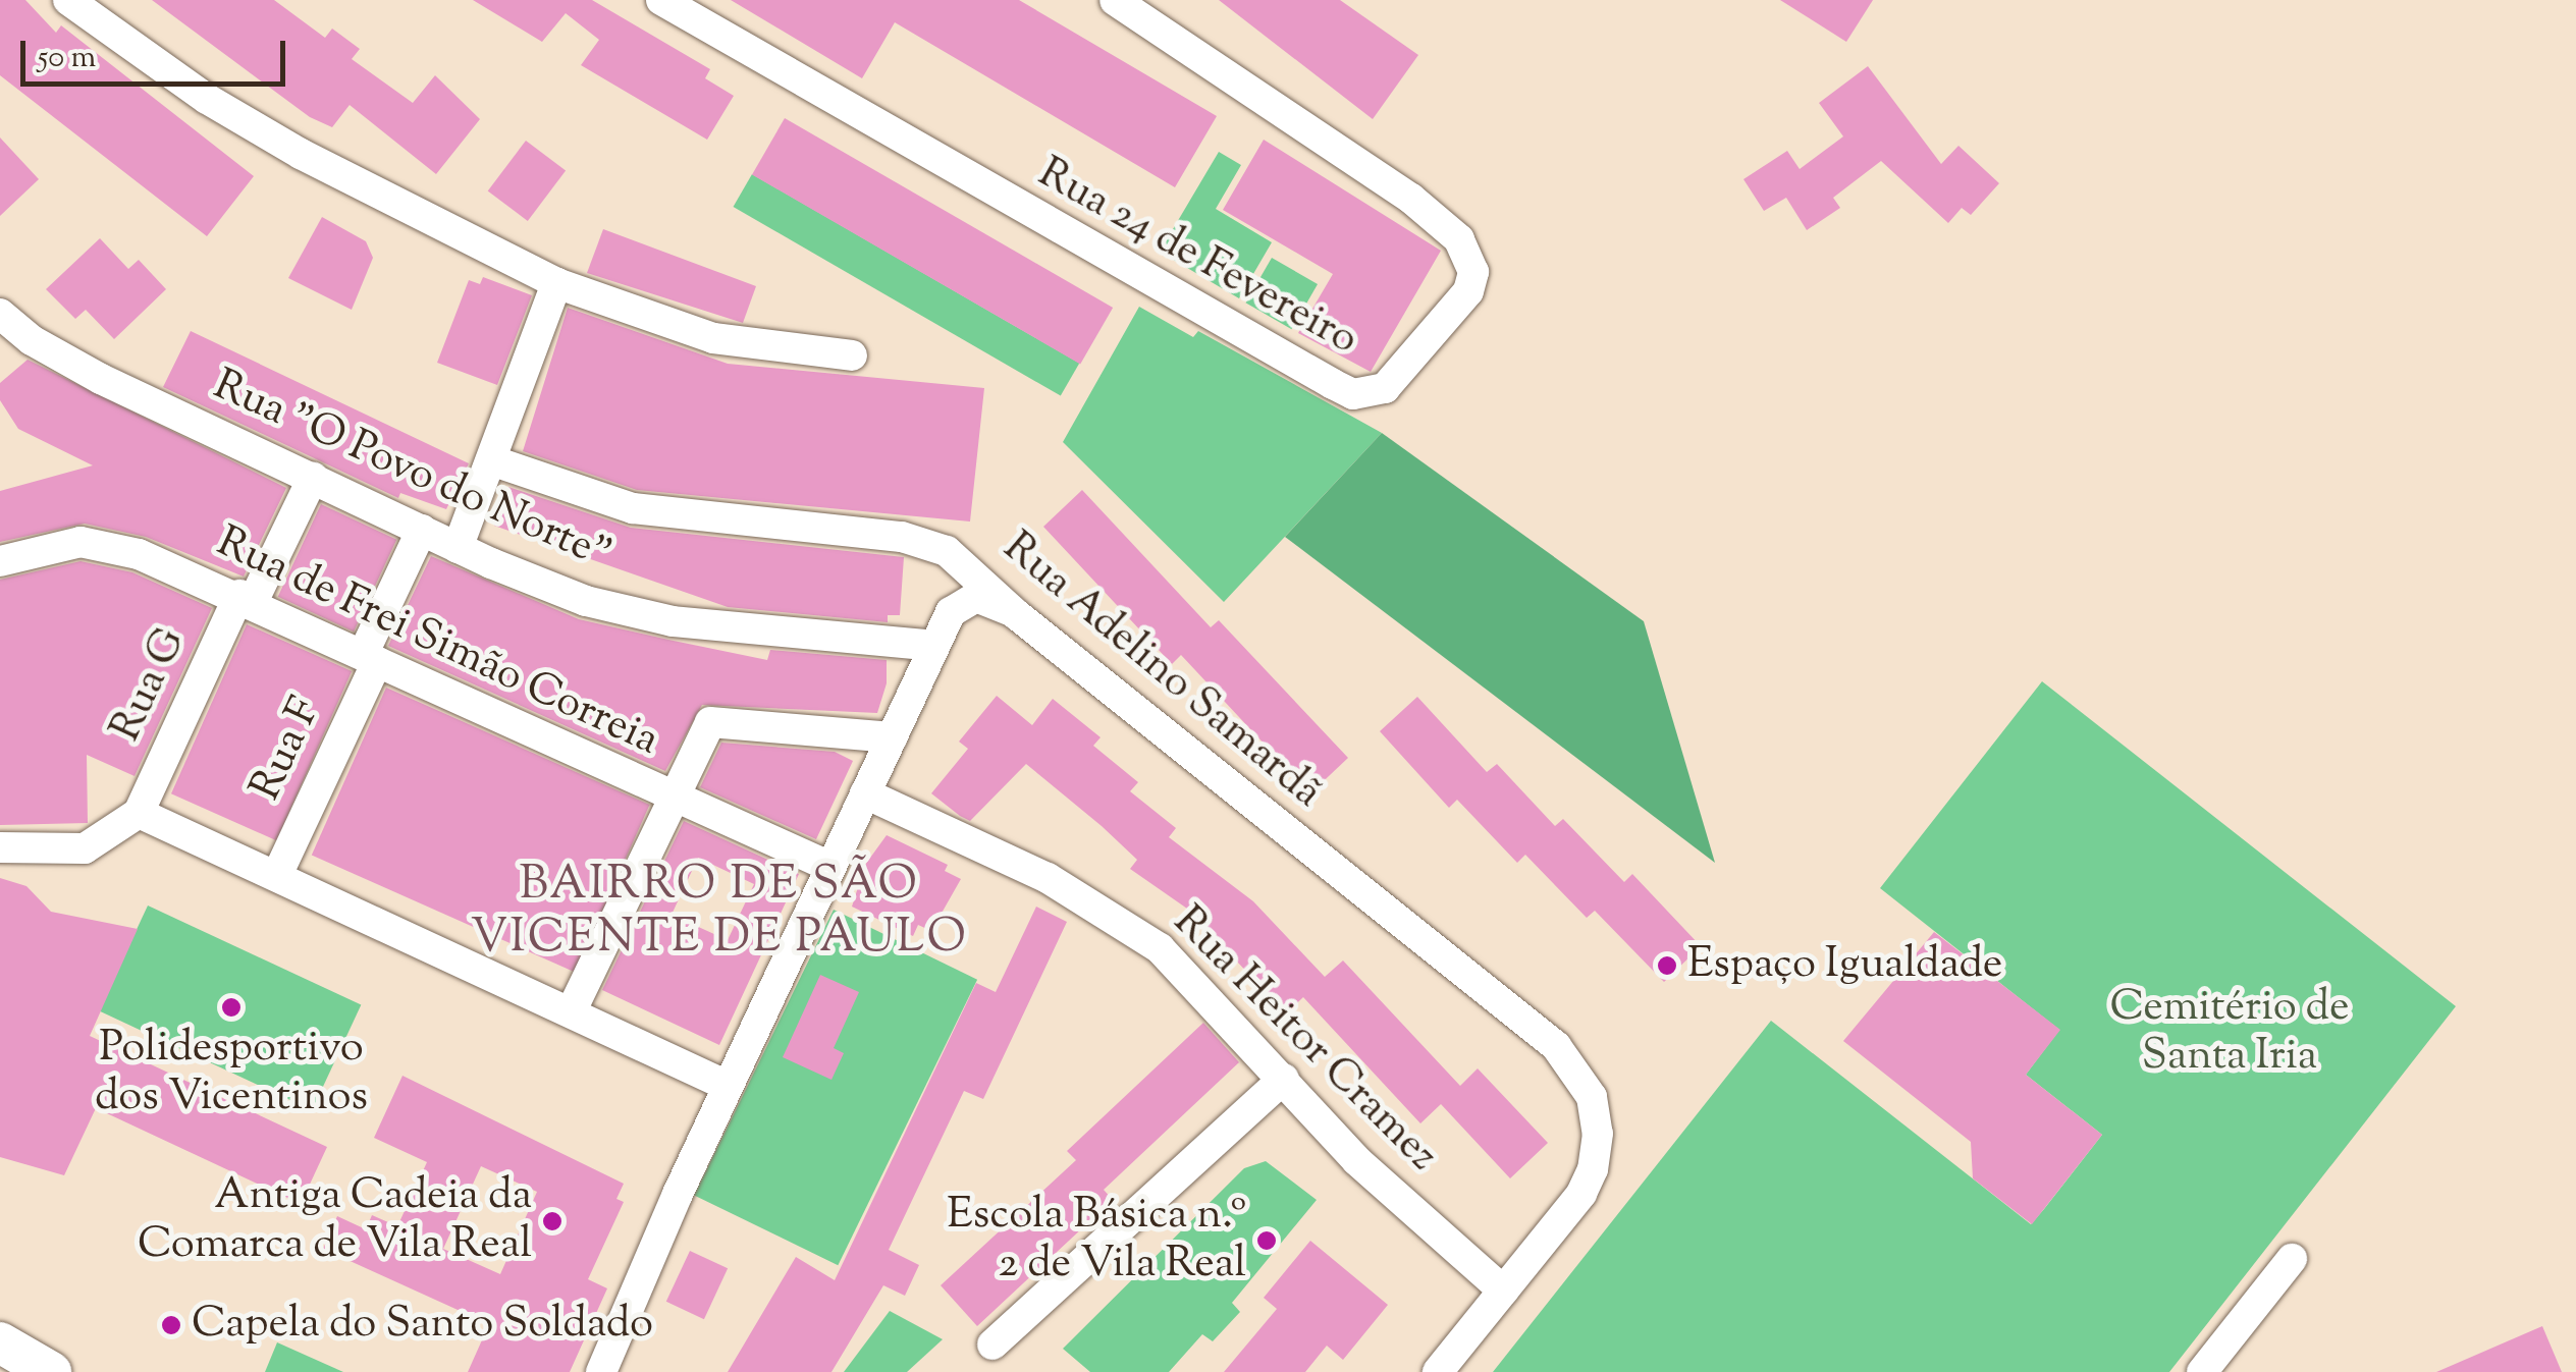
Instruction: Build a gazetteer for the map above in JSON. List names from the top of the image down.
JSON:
{
  "streets": {
    "street": [
      "Rua 24 de Fevereiro",
      "Rua \"O Povo do Norte\"",
      "Rua de Frei Simão Correia",
      "Rua Adelino Samardã",
      "Rua G",
      "Rua F",
      "Rua Heitor Cramez"
    ]
  },
  "crossings": [
    ["Rua \"O Povo do Norte\"", "Rua G"],
    ["Rua \"O Povo do Norte\"", "Rua F"],
    ["Rua de Frei Simão Correia", "Rua G"],
    ["Rua de Frei Simão Correia", "Rua F"],
    ["Rua Adelino Samardã", "Rua Heitor Cramez"]
  ],
  "districts": ["BAIRRO DE SÃO VICENTE DE PAULO"],
  "parks": ["Cemitério de Santa Iria"],
  "places": [
    "Espaço Igualdade",
    "Polidesportivo dos Vicentinos",
    "Antiga Cadeia da Comarca de Vila Real",
    "Escola Básica n.º 2 de Vila Real",
    "Capela do Santo Soldado"
  ],
  "scale_bar": "50 m"
}
